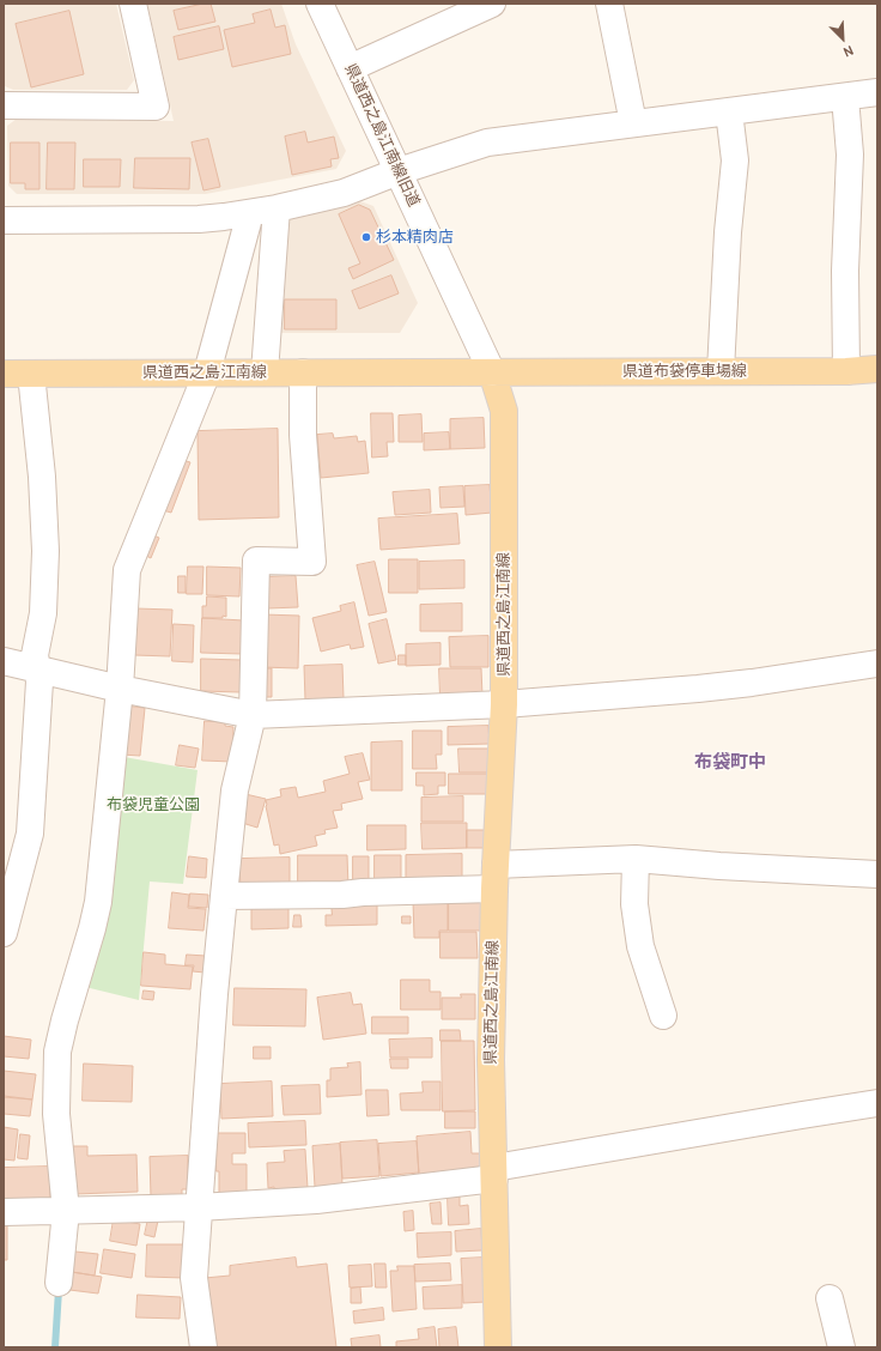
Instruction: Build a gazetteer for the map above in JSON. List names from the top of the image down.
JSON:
{
  "streets": {
    "main road": ["県道布袋停車場線", "県道西之島江南線"],
    "street": ["県道西之島江南線旧道"]
  },
  "crossings": [
    ["県道西之島江南線旧道", "県道布袋停車場線"],
    ["県道西之島江南線旧道", "県道西之島江南線"],
    ["県道布袋停車場線", "県道西之島江南線"]
  ],
  "districts": ["布袋町中"],
  "parks": ["布袋児童公園"],
  "places": ["杉本精肉店"],
  "north": "bottom right"
}
